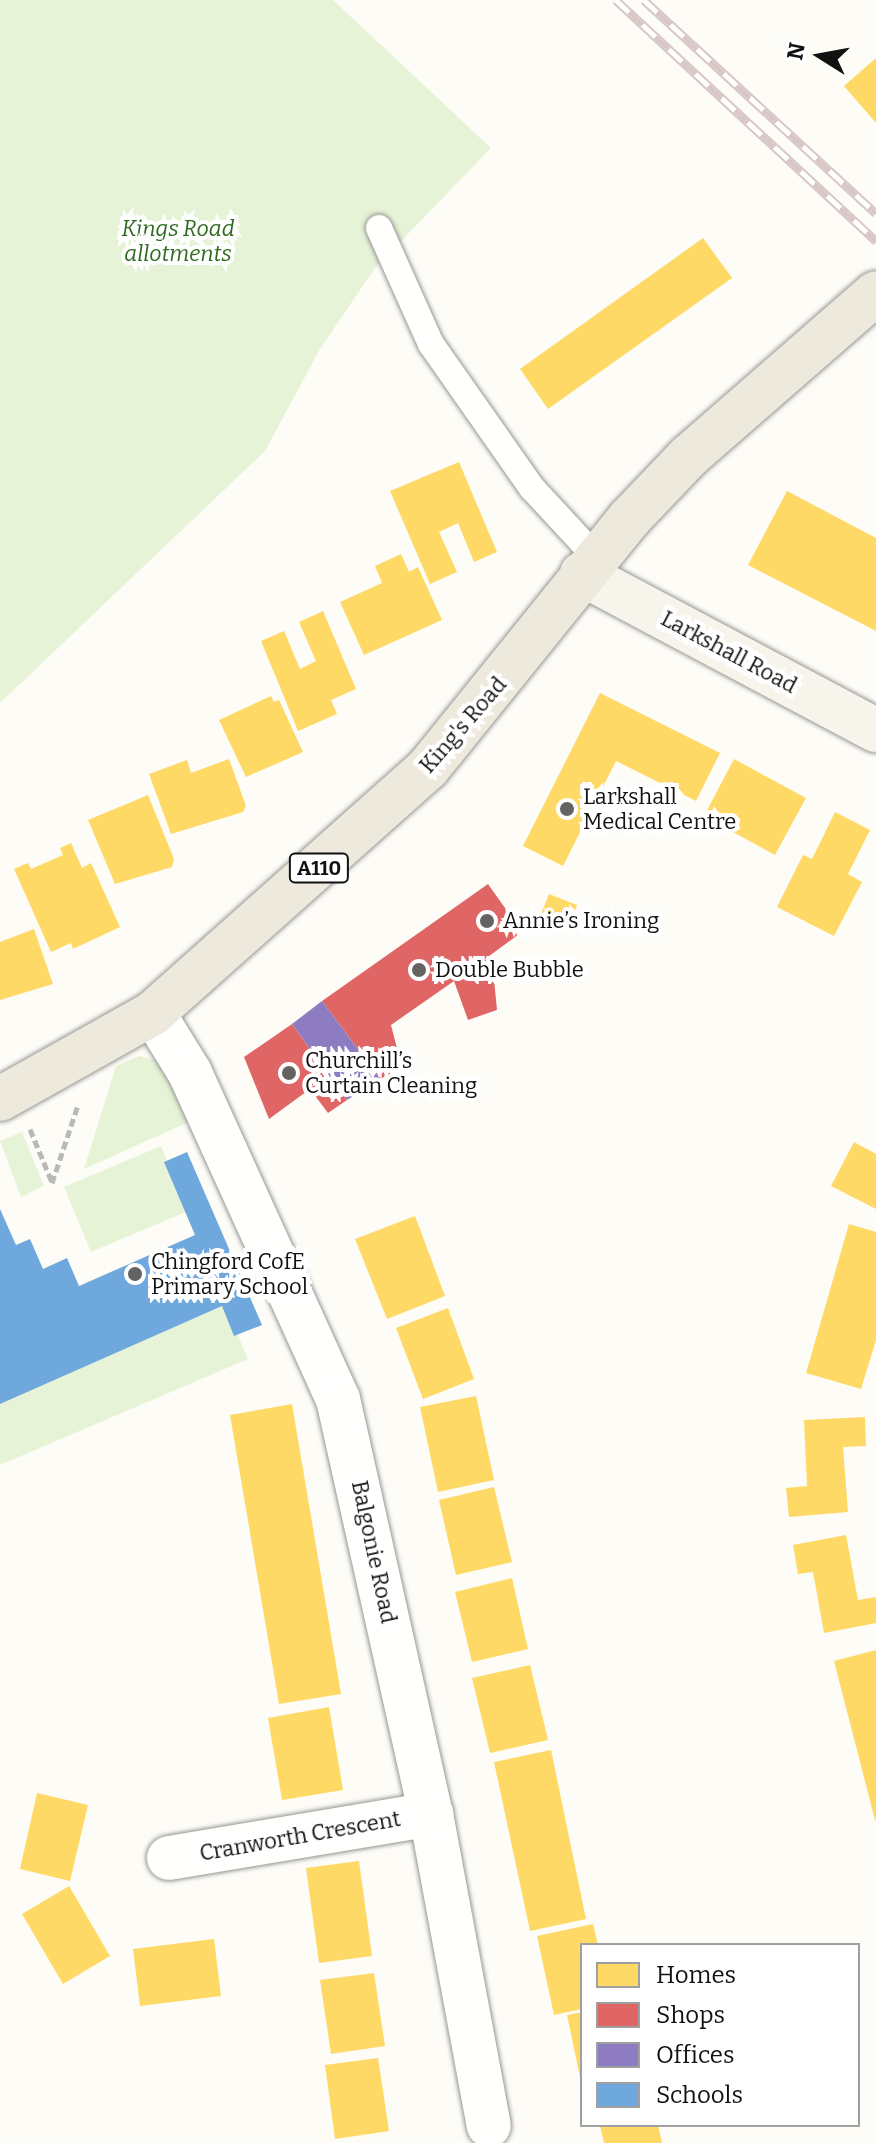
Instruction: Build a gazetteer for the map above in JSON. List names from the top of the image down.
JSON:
{
  "streets": {
    "main road": ["Larkshall Road", "King's Road", "A110"],
    "street": ["Balgonie Road", "Cranworth Crescent"]
  },
  "crossings": [
    ["Larkshall Road", "King's Road"],
    ["King's Road", "Balgonie Road"],
    ["Balgonie Road", "Cranworth Crescent"]
  ],
  "parks": ["Kings Road allotments"],
  "places": [
    "Larkshall Medical Centre",
    "Annie’s Ironing",
    "Double Bubble",
    "Churchill’s Curtain Cleaning",
    "Chingford CofE Primary School"
  ],
  "legend": [
    "Homes",
    "Shops",
    "Offices",
    "Schools"
  ],
  "north": "left"
}
